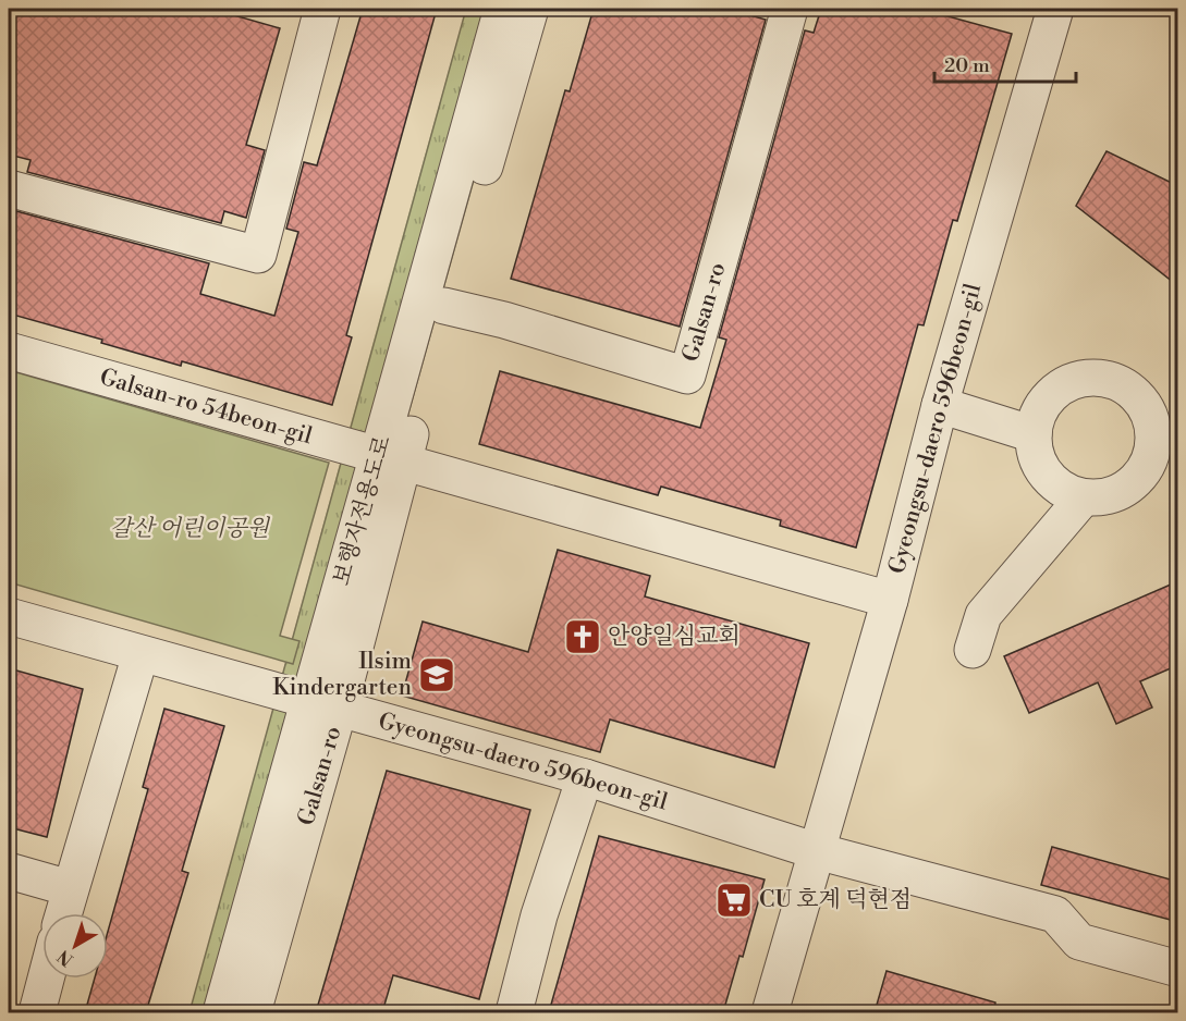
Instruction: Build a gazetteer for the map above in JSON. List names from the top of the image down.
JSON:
{
  "streets": {
    "street": [
      "Galsan-ro",
      "Galsan-ro 54beon-gil",
      "Gyeongsu-daero 596beon-gil",
      "보행자전용도로"
    ]
  },
  "crossings": [
    ["Galsan-ro", "Galsan-ro 54beon-gil"],
    ["Galsan-ro", "Gyeongsu-daero 596beon-gil"],
    ["Galsan-ro", "보행자전용도로"],
    ["Gyeongsu-daero 596beon-gil", "보행자전용도로"]
  ],
  "parks": ["갈산 어린이공원"],
  "places": {
    "church": ["안양일심교회"],
    "school or university": ["Ilsim Kindergarten"],
    "supermarket": ["CU 호계 덕현점"]
  },
  "scale_bar": "20 m",
  "north": "bottom left"
}
